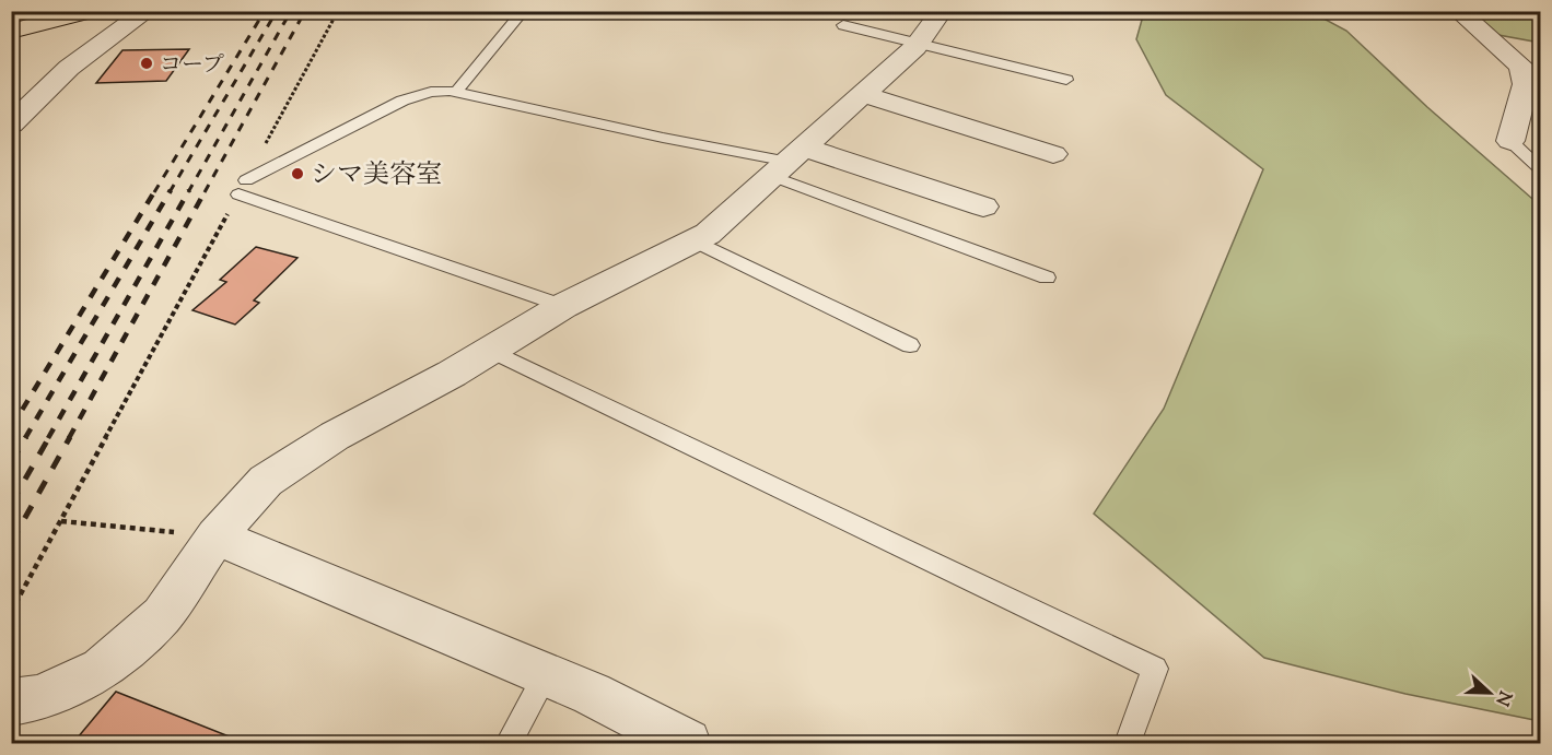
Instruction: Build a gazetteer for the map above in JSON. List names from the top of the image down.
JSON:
{
  "places": ["コープ", "シマ美容室"],
  "north": "right"
}
